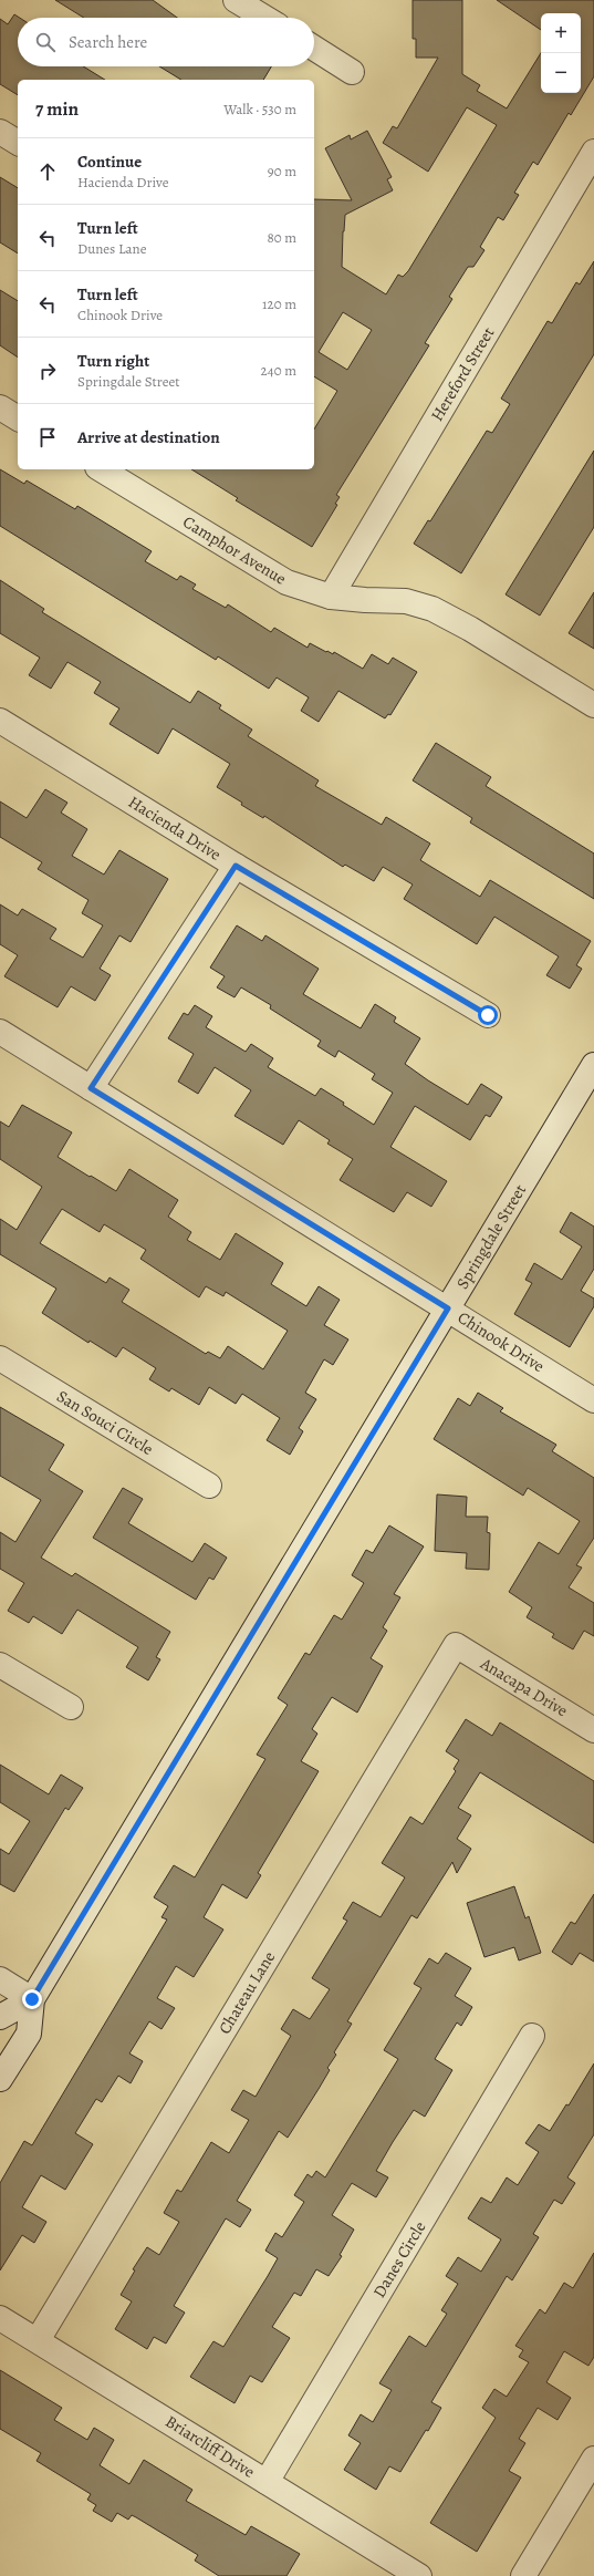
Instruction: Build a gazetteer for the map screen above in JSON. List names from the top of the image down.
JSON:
{
  "streets": {
    "street": [
      "Hereford Street",
      "Camphor Avenue",
      "Hacienda Drive",
      "Springdale Street",
      "Chinook Drive",
      "San Souci Circle",
      "Anacapa Drive",
      "Chateau Lane",
      "Danes Circle",
      "Briarcliff Drive"
    ]
  },
  "crossings": [
    ["Hereford Street", "Camphor Avenue"],
    ["Springdale Street", "Chinook Drive"],
    ["Anacapa Drive", "Chateau Lane"],
    ["Chateau Lane", "Briarcliff Drive"],
    ["Danes Circle", "Briarcliff Drive"]
  ],
  "page": {
    "map_buttons": ["+", "−"],
    "search": "Search here",
    "heading": ["7 min", "Walk · 530 m"],
    "list": [
      ["Continue", "Hacienda Drive", "90 m"],
      ["Turn left", "Dunes Lane", "80 m"],
      ["Turn left", "Chinook Drive", "120 m"],
      ["Turn right", "Springdale Street", "240 m"],
      "Arrive at destination"
    ]
  }
}
